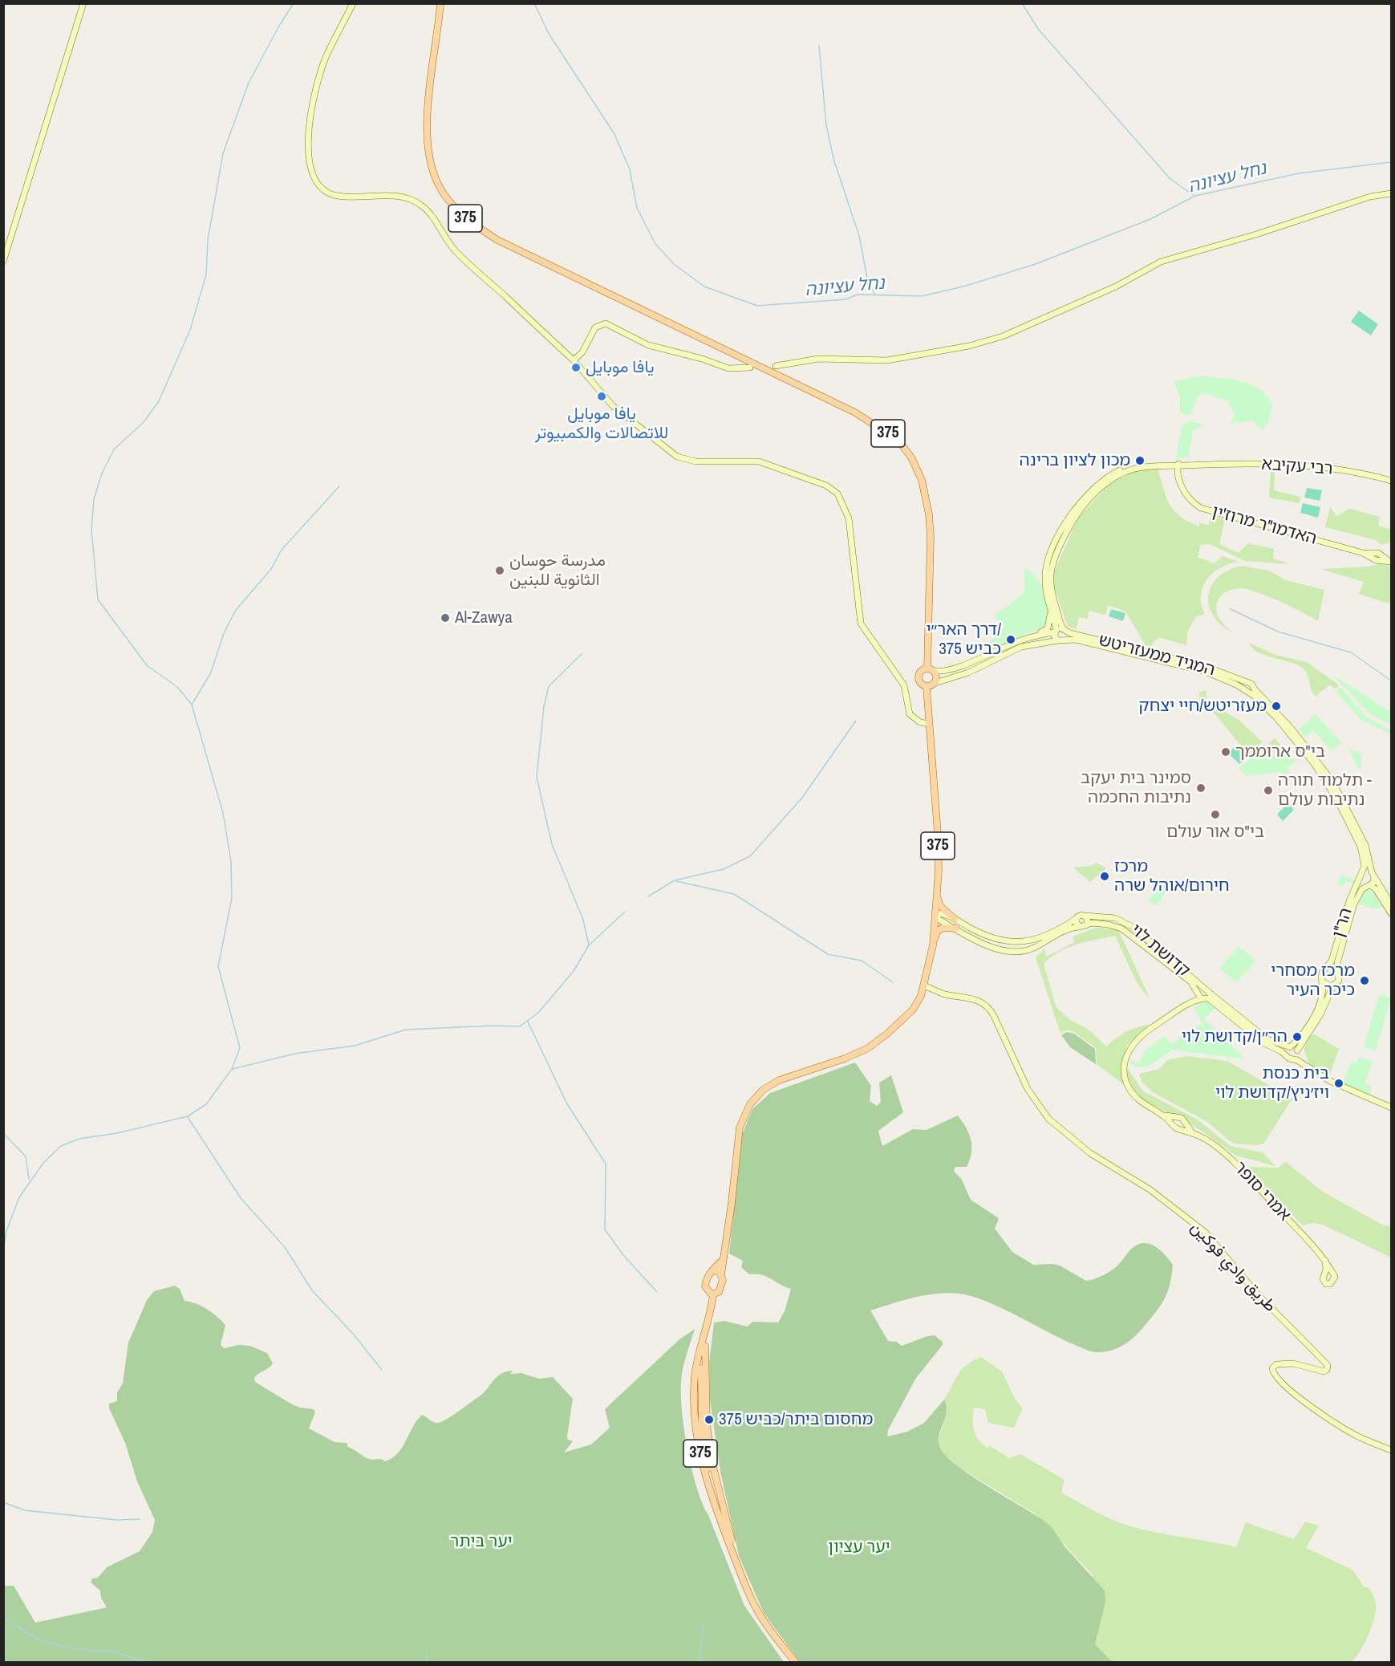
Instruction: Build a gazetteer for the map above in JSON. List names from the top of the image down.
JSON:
{
  "streets": {
    "main road": ["375"],
    "street": [
      "רבי עקיבא",
      "האדמו\"ר מרוז'ין",
      "המגיד ממעזריטש",
      "הר\"ן",
      "קדושת לוי",
      "אמרי סופר",
      "طريق وادي فوکين"
    ]
  },
  "crossings": [
    ["375", "המגיד ממעזריטש"],
    ["375", "קדושת לוי"],
    ["375", "طريق وادي فوکين"],
    ["רבי עקיבא", "האדמו\"ר מרוז'ין"],
    ["המגיד ממעזריטש", "הר\"ן"]
  ],
  "water": ["נחל עציונה"],
  "parks": ["יער ביתר", "יער עציון"],
  "places": [
    "يافا موبايل",
    "يافا موبايل للاتصالات والكمبيوتر",
    "מכון לציון ברינה",
    "مدرسة حوسان الثانوية للبنين",
    "Al-Zawya",
    "דרך האר״י/ כביש 375",
    "מעזריטש/חיי יצחק",
    "בי\"ס ארוממך",
    "סמינר בית יעקב נתיבות החכמה",
    "תלמוד תורה - נתיבות עולם",
    "בי\"ס אור עולם",
    "מרכז חירום/אוהל שרה",
    "מרכז מסחרי כיכר העיר",
    "הר״ן/קדושת לוי",
    "בית כנסת ויז׳ניץ/קדושת לוי",
    "מחסום ביתר/כביש 375"
  ]
}
